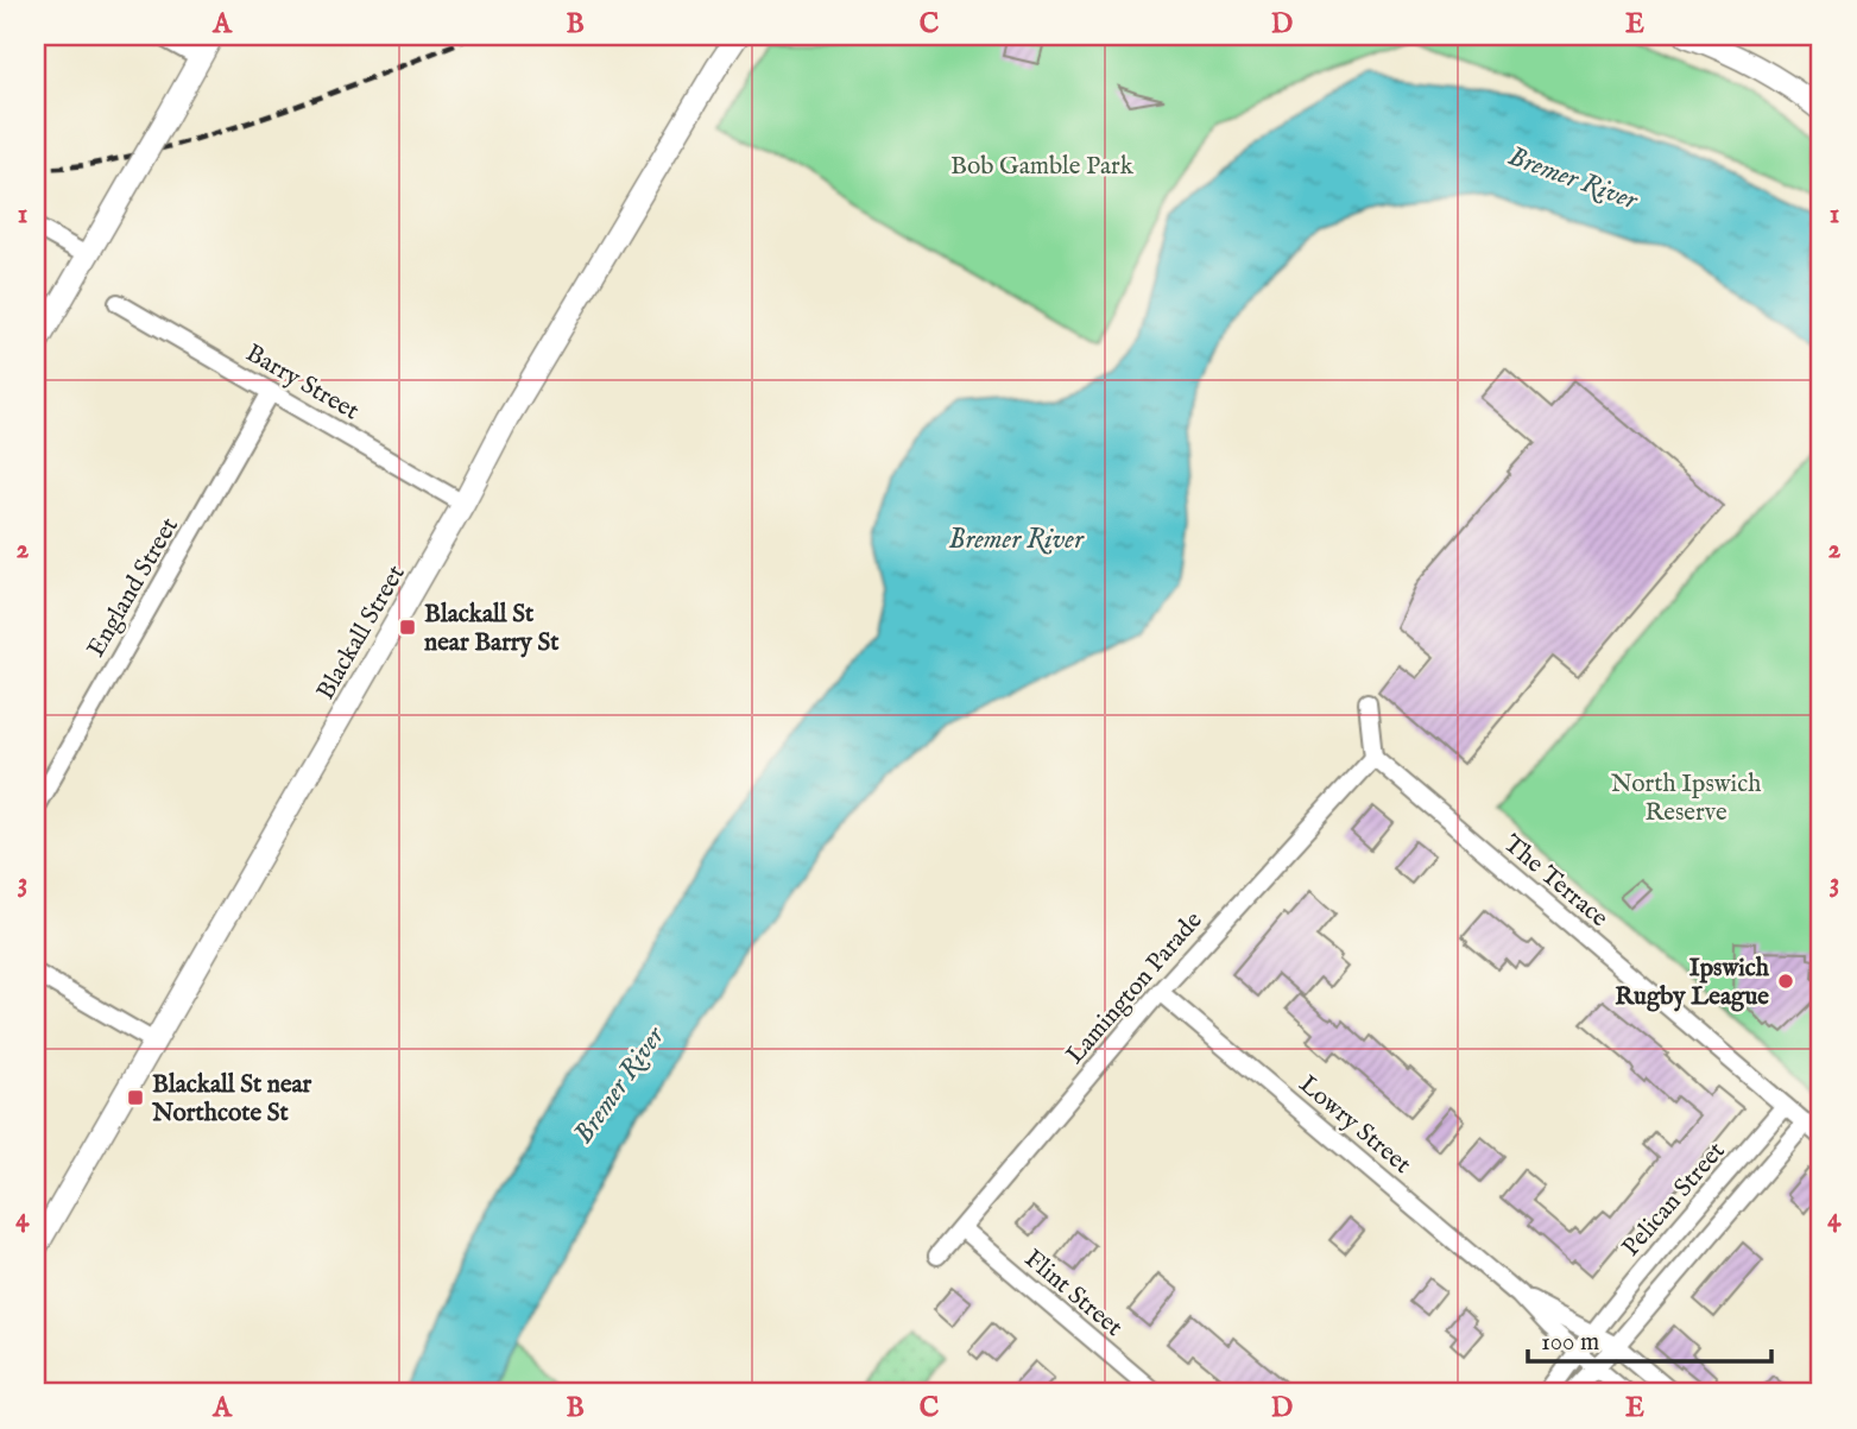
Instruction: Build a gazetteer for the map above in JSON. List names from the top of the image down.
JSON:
{
  "streets": {
    "street": [
      "Barry Street",
      "England Street",
      "Blackall Street",
      "The Terrace",
      "Lamington Parade",
      "Lowry Street",
      "Pelican Street",
      "Flint Street"
    ]
  },
  "crossings": [
    ["Barry Street", "England Street"],
    ["Barry Street", "Blackall Street"],
    ["The Terrace", "Lamington Parade"],
    ["The Terrace", "Pelican Street"],
    ["Lamington Parade", "Lowry Street"],
    ["Lamington Parade", "Flint Street"],
    ["Lowry Street", "Pelican Street"]
  ],
  "water": ["Bremer River"],
  "parks": ["Bob Gamble Park", "North Ipswich Reserve"],
  "places": {
    "transit": ["Blackall St near Barry St", "Blackall St near Northcote St"],
    "other": ["Ipswich Rugby League"]
  },
  "scale_bar": "100 m",
  "grid": {
    "columns": [
      "A",
      "B",
      "C",
      "D",
      "E"
    ],
    "rows": [
      "1",
      "2",
      "3",
      "4"
    ]
  }
}
